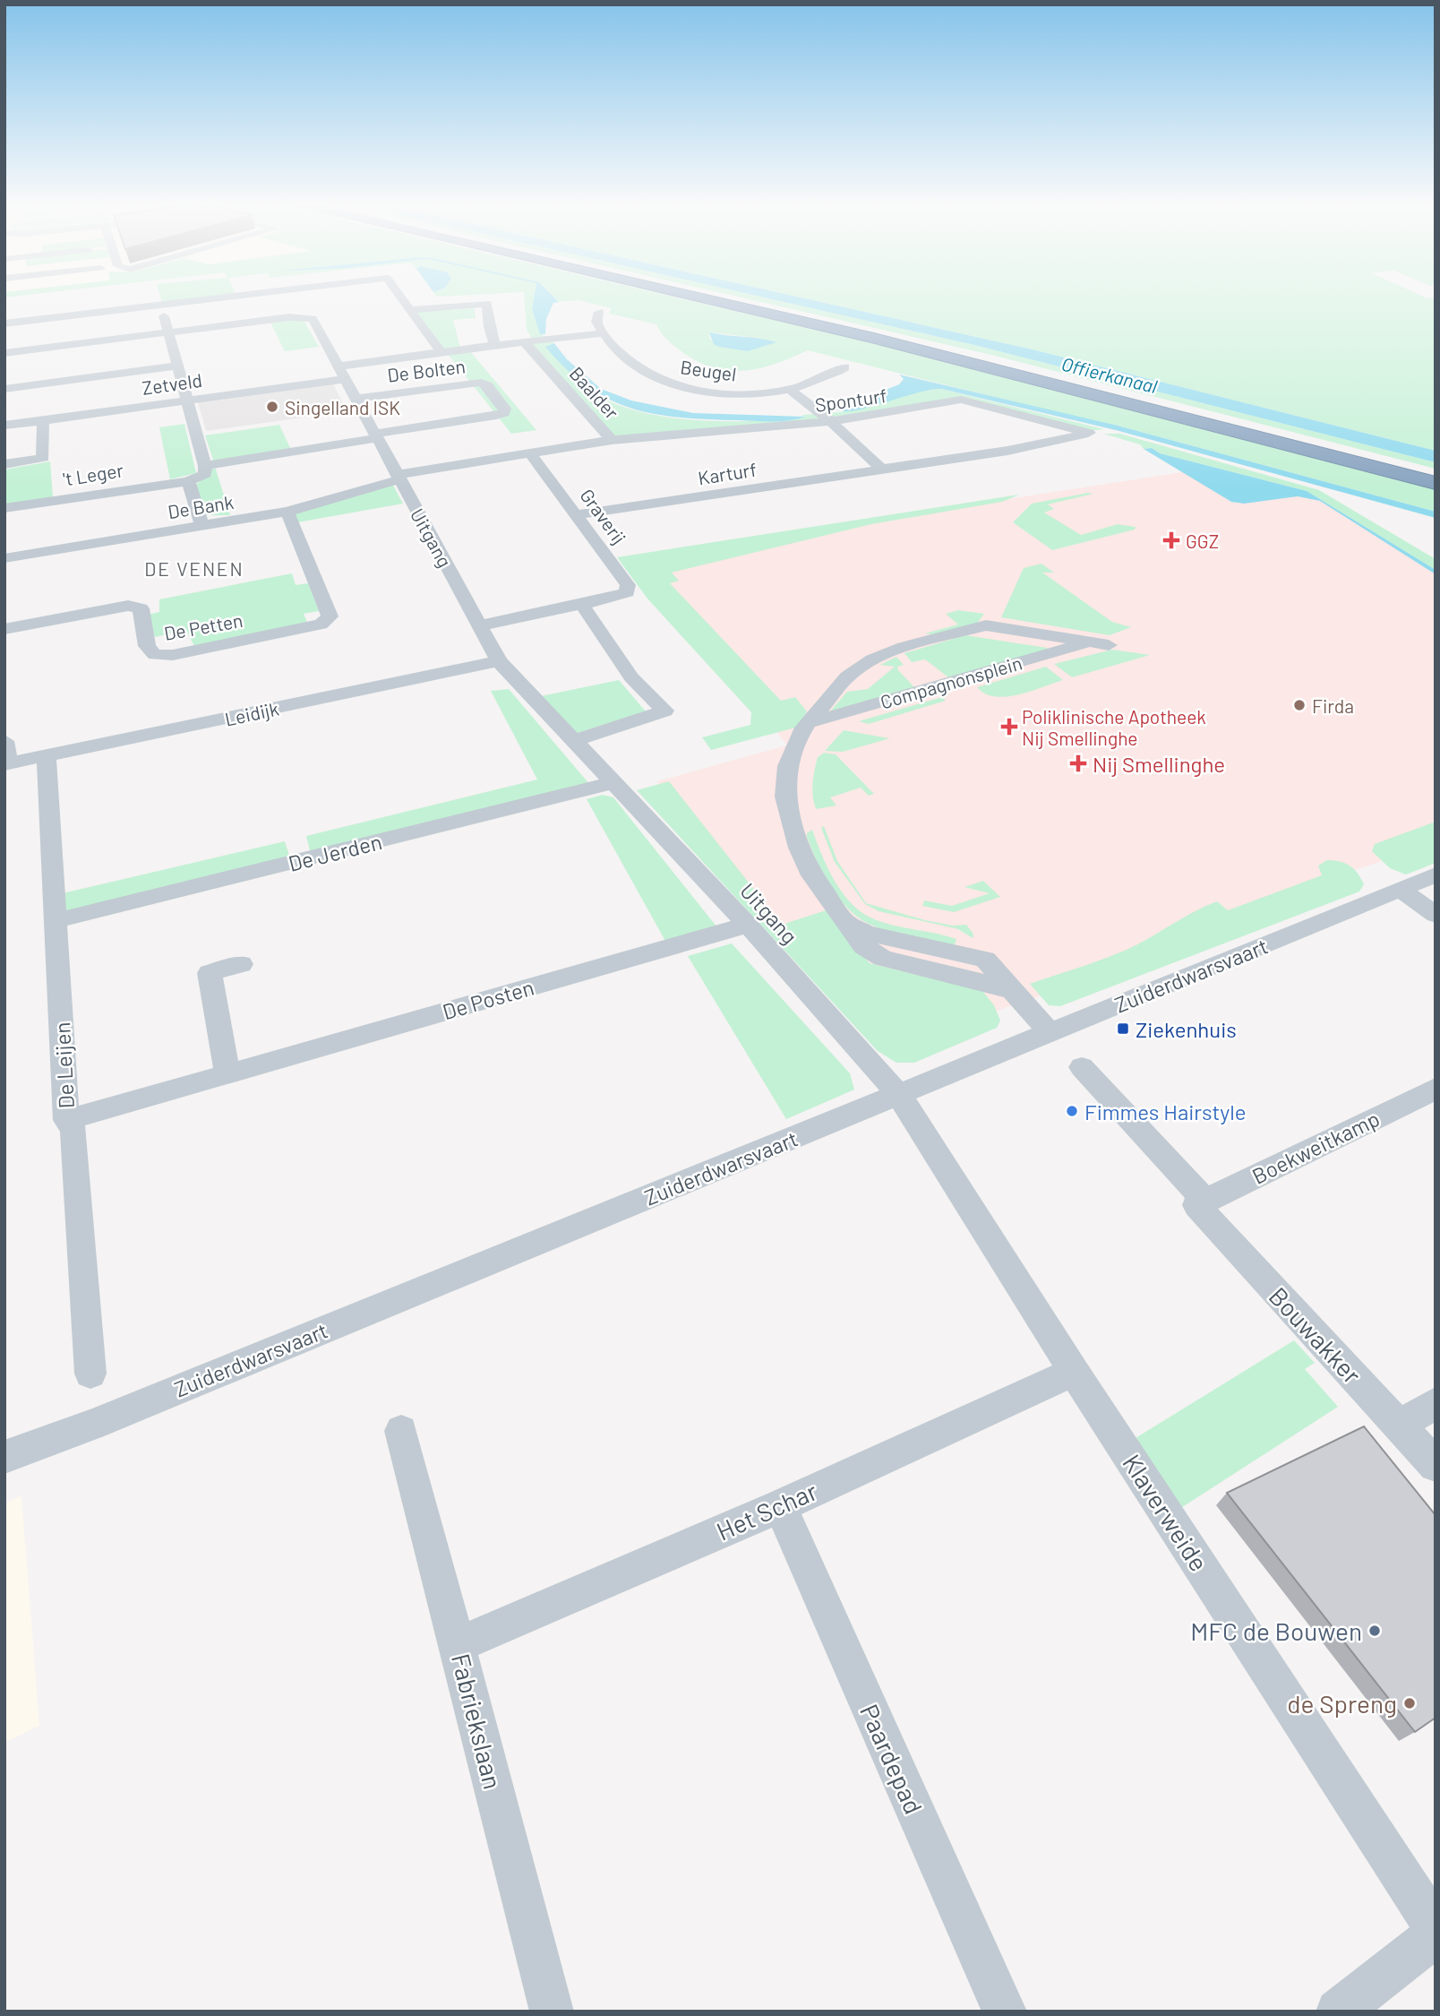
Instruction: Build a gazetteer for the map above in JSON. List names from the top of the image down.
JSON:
{
  "streets": {
    "street": [
      "De Bolten",
      "Beugel",
      "Zetveld",
      "Baalder",
      "Sponturf",
      "Karturf",
      "'t Leger",
      "De Bank",
      "Graverij",
      "Uitgang",
      "De Petten",
      "Compagnonsplein",
      "Leidijk",
      "De Jerden",
      "Zuiderdwarsvaart",
      "De Posten",
      "De Leijen",
      "Boekweitkamp",
      "Bouwakker",
      "Het Schar",
      "Klaverweide",
      "Fabriekslaan",
      "Paardepad"
    ]
  },
  "crossings": [
    ["De Bolten", "Uitgang"],
    ["Beugel", "Baalder"],
    ["Zetveld", "Baalder"],
    ["Zetveld", "'t Leger"],
    ["Zetveld", "Uitgang"],
    ["Baalder", "Sponturf"],
    ["Sponturf", "Karturf"],
    ["Sponturf", "Graverij"],
    ["Karturf", "Graverij"],
    ["De Bank", "Uitgang"],
    ["De Bank", "De Petten"],
    ["Graverij", "Uitgang"],
    ["Uitgang", "Leidijk"],
    ["Uitgang", "De Jerden"],
    ["Uitgang", "Zuiderdwarsvaart"],
    ["Uitgang", "De Posten"],
    ["Uitgang", "Klaverweide"],
    ["Compagnonsplein", "Zuiderdwarsvaart"],
    ["Leidijk", "De Leijen"],
    ["De Jerden", "De Leijen"],
    ["Zuiderdwarsvaart", "Klaverweide"],
    ["De Posten", "De Leijen"],
    ["Boekweitkamp", "Bouwakker"],
    ["Het Schar", "Klaverweide"],
    ["Het Schar", "Fabriekslaan"],
    ["Het Schar", "Paardepad"]
  ],
  "districts": ["DE VENEN"],
  "water": ["Offierkanaal"],
  "places": {
    "other": [
      "Singelland ISK",
      "Firda",
      "Fimmes Hairstyle",
      "MFC de Bouwen",
      "de Spreng"
    ],
    "health": ["GGZ", "Poliklinische Apotheek Nij Smellinghe", "Nij Smellinghe"],
    "transit": ["Ziekenhuis"]
  }
}
